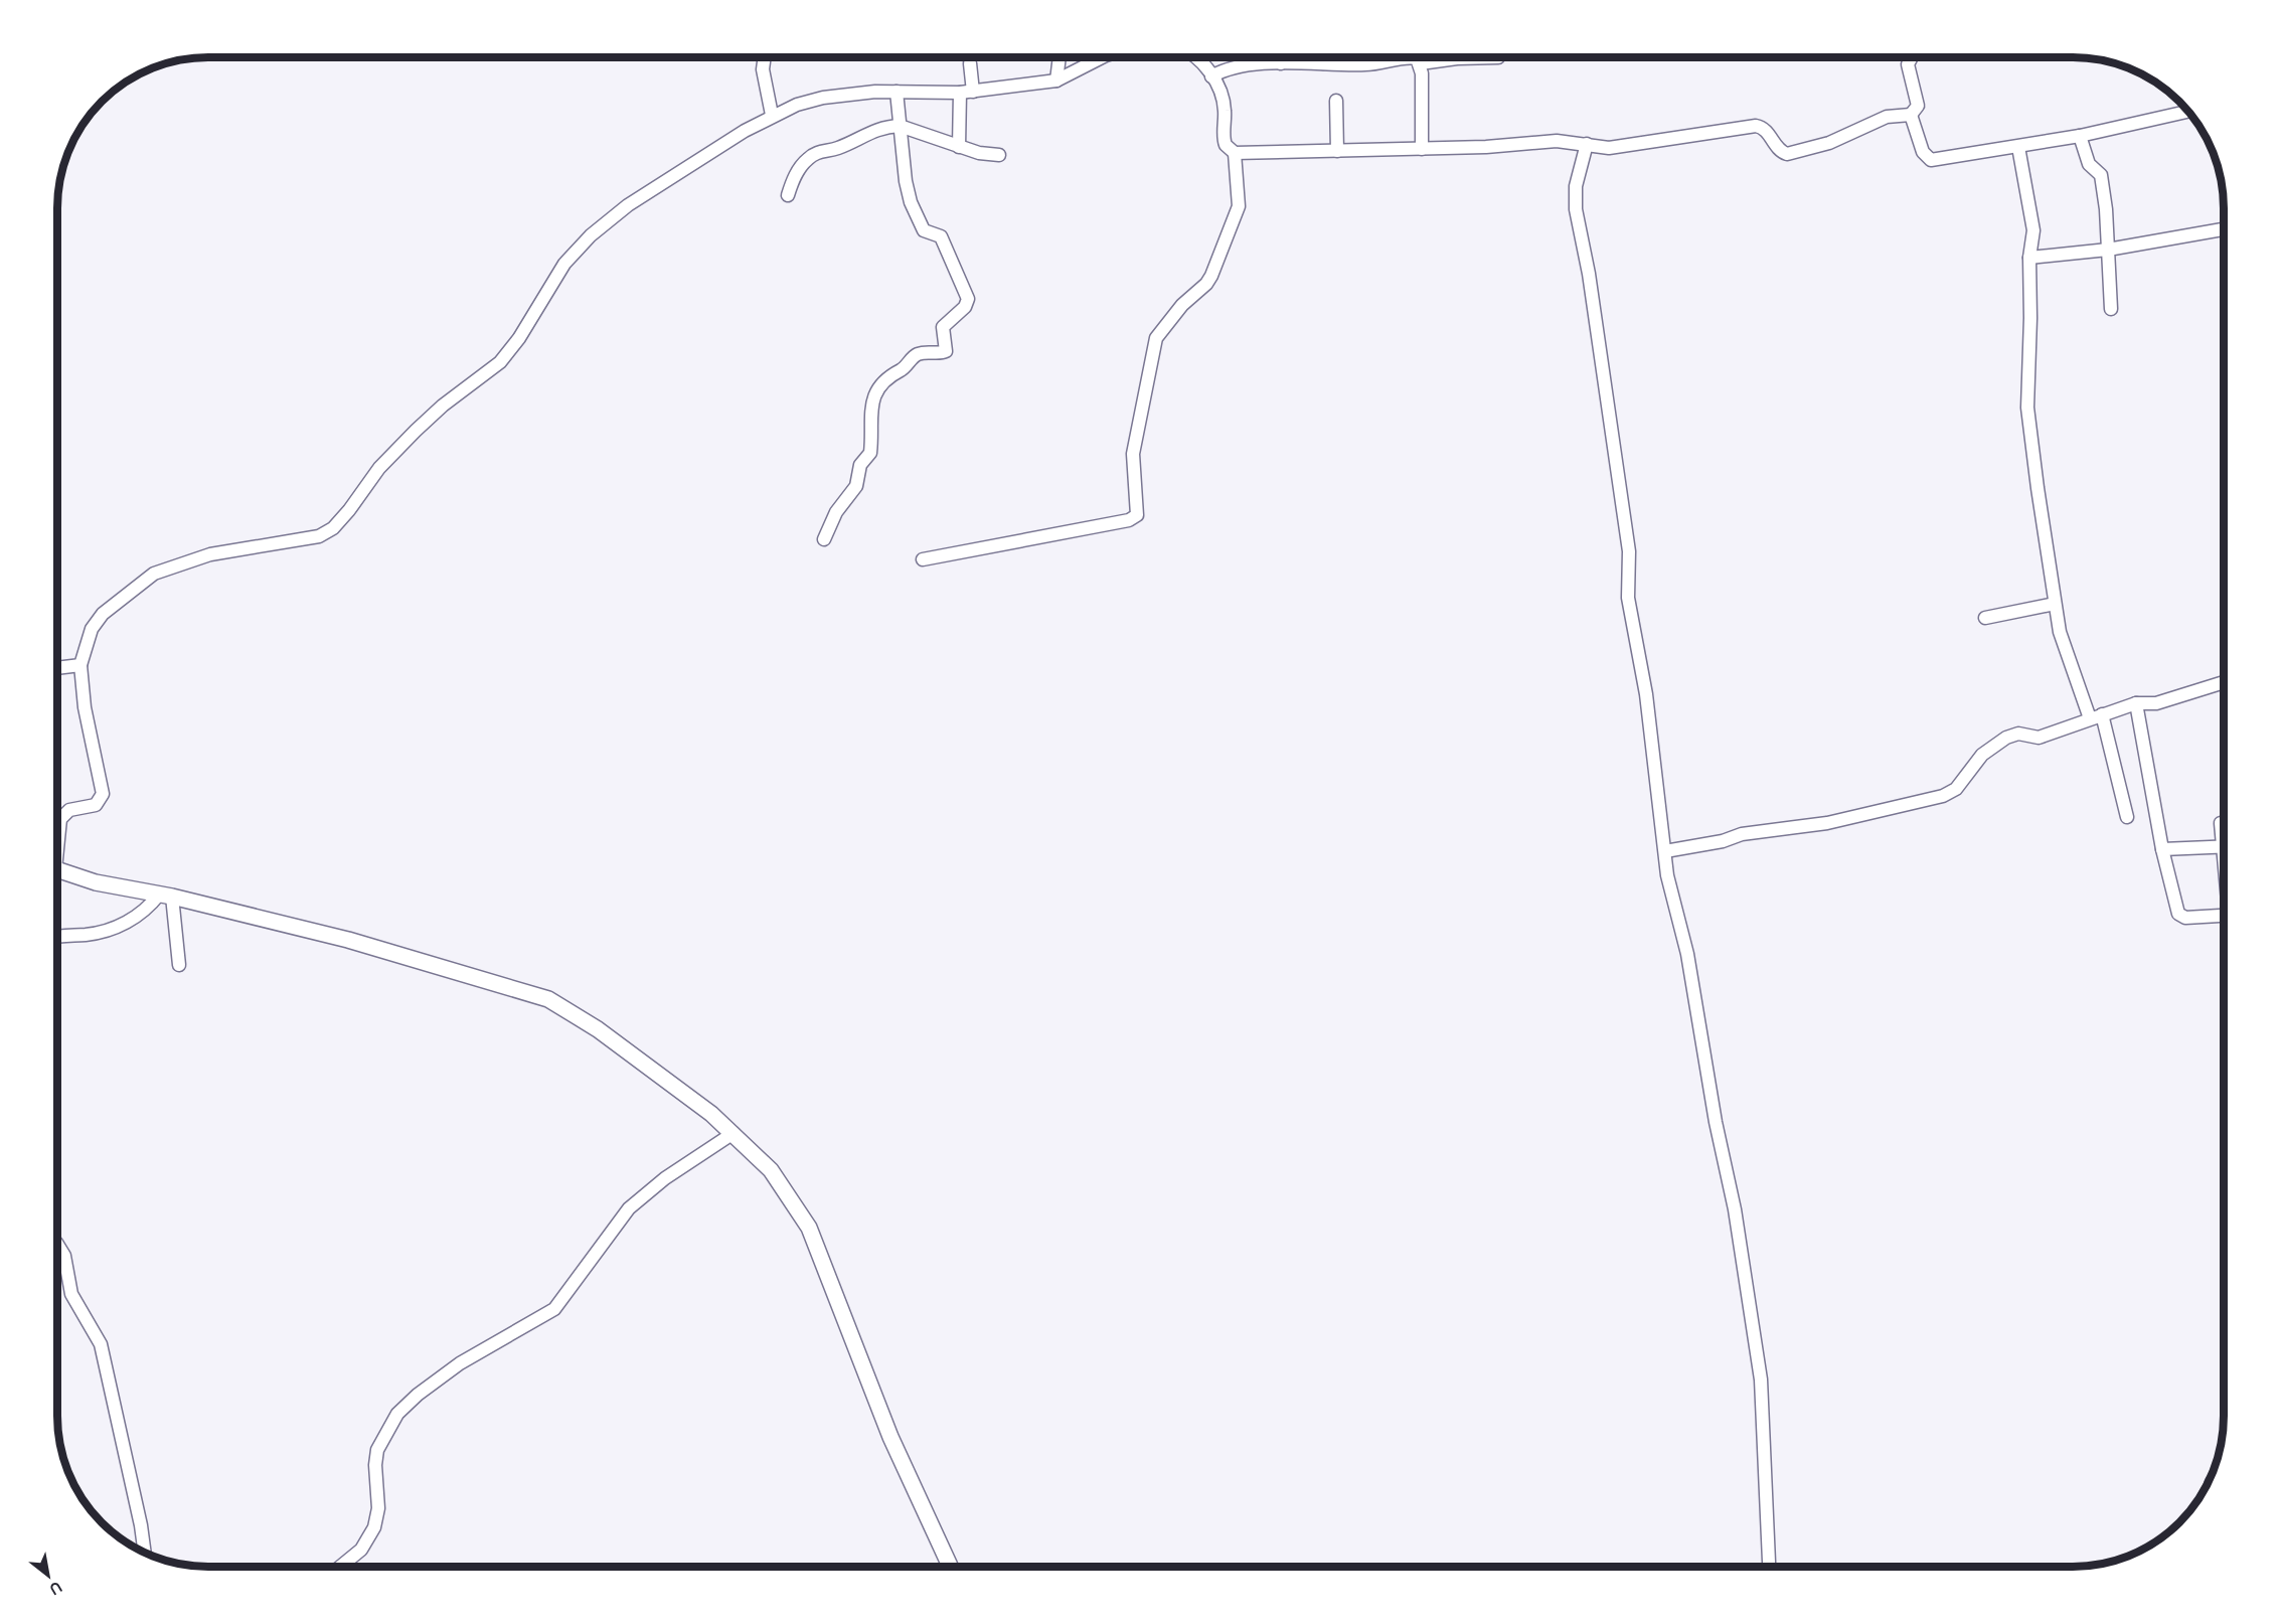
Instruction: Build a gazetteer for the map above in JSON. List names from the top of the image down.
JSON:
{
  "north": "bottom right"
}
